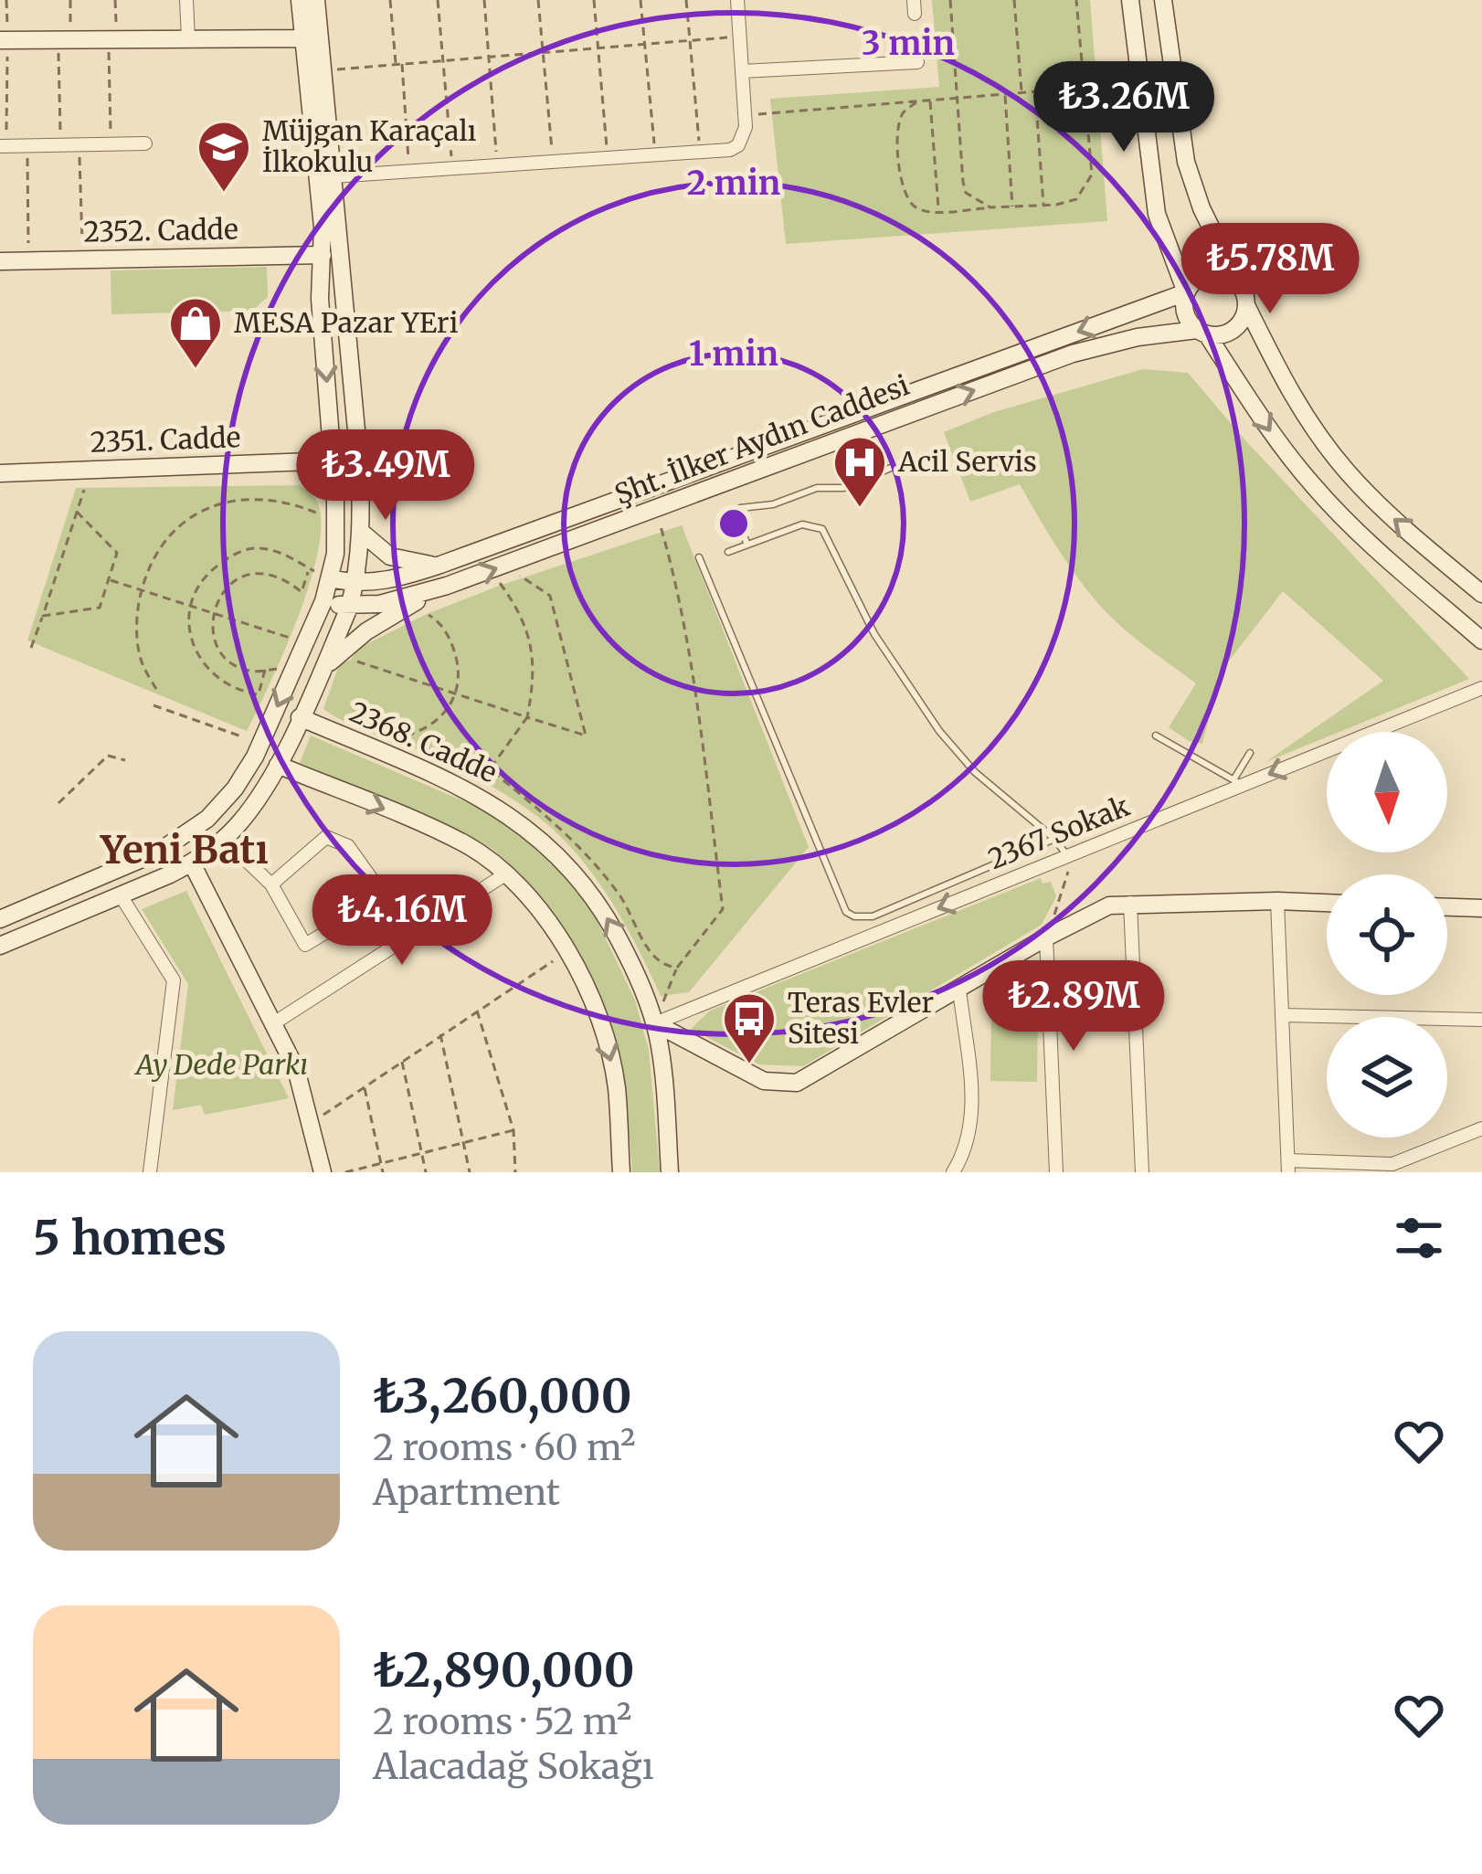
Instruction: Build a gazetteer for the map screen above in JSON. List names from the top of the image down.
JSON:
{
  "streets": {
    "main road": [
      "2352. Cadde",
      "2351. Cadde",
      "Şht. İlker Aydın Caddesi",
      "2368. Cadde"
    ],
    "street": ["2367 Sokak"]
  },
  "crossings": [
    ["2368. Cadde", "2367 Sokak"]
  ],
  "one_way": ["2367 Sokak"],
  "districts": ["Yeni Batı"],
  "parks": ["Ay Dede Parkı"],
  "places": {
    "school or university": ["Müjgan Karaçalı İlkokulu"],
    "shop": ["MESA Pazar YEri"],
    "hospital": ["Acil Servis"],
    "bus stop": ["Teras Evler Sitesi"]
  },
  "north": "bottom",
  "page": {
    "price": [
      "₺3.26M",
      "₺5.78M",
      "₺3.49M",
      "₺4.16M",
      "₺2.89M"
    ],
    "heading": "5 homes",
    "list": [
      {
        "name": "₺3,260,000",
        "note": "2 rooms · 60 m² · Apartment"
      },
      {
        "name": "₺2,890,000",
        "note": "2 rooms · 52 m² · Alacadağ Sokağı"
      }
    ]
  },
  "rings": ["3 min", "2 min", "1 min"]
}
